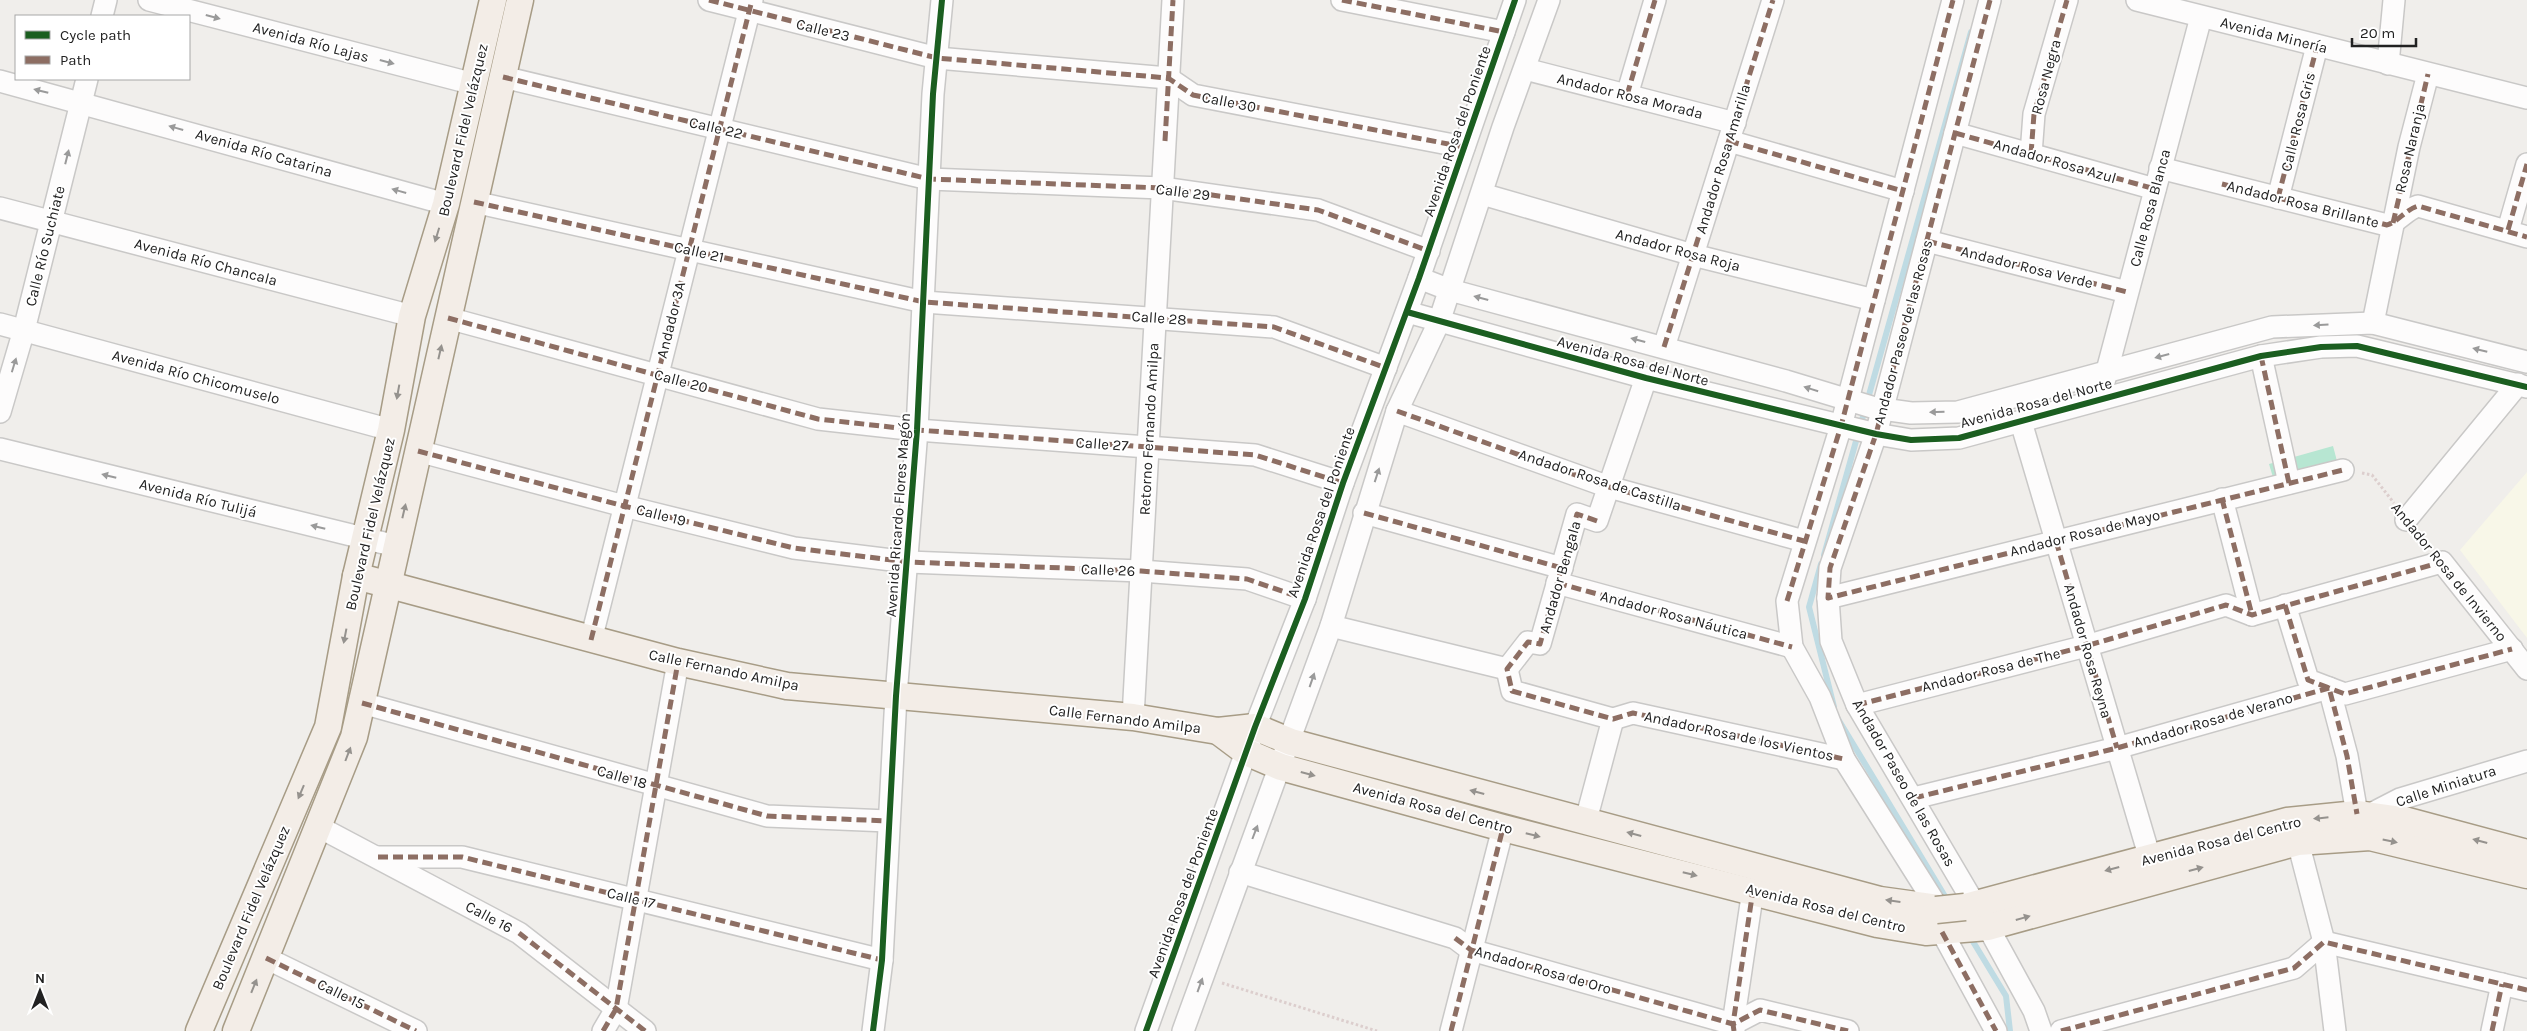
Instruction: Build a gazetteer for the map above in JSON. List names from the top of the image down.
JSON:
{
  "streets": {
    "main road": ["Boulevard Fidel Velázquez", "Calle Fernando Amilpa", "Avenida Rosa del Centro"],
    "street": [
      "Calle 23",
      "Avenida Minería",
      "Avenida Río Lajas",
      "Rosa Negra",
      "Andador Rosa Morada",
      "Calle 30",
      "Calle Rosa Gris",
      "Calle 22",
      "Avenida Rosa del Poniente",
      "Rosa Naranja",
      "Avenida Río Catarina",
      "Andador Rosa Amarilla",
      "Andador Rosa Azul",
      "Calle 29",
      "Andador Rosa Brillante",
      "Calle Rosa Blanca",
      "Calle Río Suchiate",
      "Andador Rosa Roja",
      "Calle 21",
      "Avenida Río Chancala",
      "Andador Rosa Verde",
      "Calle 28",
      "Andador 3A",
      "Andador Paseo de las Rosas",
      "Avenida Rosa del Norte",
      "Avenida Río Chicomuselo",
      "Calle 20",
      "Retorno Fernando Amilpa",
      "Calle 27",
      "Andador Rosa de Castilla",
      "Avenida Río Tulijá",
      "Calle 19",
      "Avenida Ricardo Flores Magón",
      "Andador Rosa de Mayo",
      "Calle 26",
      "Andador Rosa de Invierno",
      "Andador Bengala",
      "Andador Rosa Náutica",
      "Andador Rosa Reyna",
      "Andador Rosa de The",
      "Andador Rosa de Verano",
      "Andador Rosa de los Vientos",
      "Calle 18",
      "Calle Miniatura",
      "Calle 17",
      "Calle 16",
      "Andador Rosa de Oro",
      "Calle 15"
    ]
  },
  "crossings": [
    ["Calle 23", "Calle 30"],
    ["Calle 23", "Andador 3A"],
    ["Calle 23", "Avenida Ricardo Flores Magón"],
    ["Avenida Minería", "Calle Rosa Gris"],
    ["Avenida Minería", "Rosa Naranja"],
    ["Avenida Minería", "Calle Rosa Blanca"],
    ["Avenida Río Lajas", "Boulevard Fidel Velázquez"],
    ["Rosa Negra", "Andador Rosa Azul"],
    ["Andador Rosa Morada", "Andador Rosa Amarilla"],
    ["Andador Rosa Morada", "Andador Paseo de las Rosas"],
    ["Calle 30", "Avenida Rosa del Poniente"],
    ["Calle 30", "Retorno Fernando Amilpa"],
    ["Calle 30", "Avenida Ricardo Flores Magón"],
    ["Calle Rosa Gris", "Andador Rosa Brillante"],
    ["Calle 22", "Boulevard Fidel Velázquez"],
    ["Calle 22", "Calle 29"],
    ["Calle 22", "Andador 3A"],
    ["Calle 22", "Avenida Ricardo Flores Magón"],
    ["Boulevard Fidel Velázquez", "Avenida Río Catarina"],
    ["Boulevard Fidel Velázquez", "Calle 21"],
    ["Boulevard Fidel Velázquez", "Avenida Río Chancala"],
    ["Boulevard Fidel Velázquez", "Avenida Río Chicomuselo"],
    ["Boulevard Fidel Velázquez", "Calle 20"],
    ["Boulevard Fidel Velázquez", "Avenida Río Tulijá"],
    ["Boulevard Fidel Velázquez", "Calle 19"],
    ["Boulevard Fidel Velázquez", "Calle Fernando Amilpa"],
    ["Boulevard Fidel Velázquez", "Calle 18"],
    ["Boulevard Fidel Velázquez", "Calle 16"],
    ["Boulevard Fidel Velázquez", "Calle 15"],
    ["Avenida Rosa del Poniente", "Calle 29"],
    ["Avenida Rosa del Poniente", "Calle 28"],
    ["Avenida Rosa del Poniente", "Avenida Rosa del Norte"],
    ["Avenida Rosa del Poniente", "Calle 27"],
    ["Avenida Rosa del Poniente", "Calle 26"],
    ["Avenida Rosa del Poniente", "Calle Fernando Amilpa"],
    ["Avenida Rosa del Poniente", "Avenida Rosa del Centro"],
    ["Rosa Naranja", "Andador Rosa Brillante"],
    ["Rosa Naranja", "Avenida Rosa del Norte"],
    ["Avenida Río Catarina", "Calle Río Suchiate"],
    ["Andador Rosa Amarilla", "Andador Rosa Roja"],
    ["Andador Rosa Amarilla", "Avenida Rosa del Norte"],
    ["Andador Rosa Azul", "Calle Rosa Blanca"],
    ["Andador Rosa Azul", "Andador Paseo de las Rosas"],
    ["Calle 29", "Retorno Fernando Amilpa"],
    ["Calle 29", "Avenida Ricardo Flores Magón"],
    ["Andador Rosa Brillante", "Calle Rosa Blanca"],
    ["Calle Rosa Blanca", "Andador Rosa Verde"],
    ["Calle Rosa Blanca", "Avenida Rosa del Norte"],
    ["Calle Río Suchiate", "Avenida Río Chancala"],
    ["Calle Río Suchiate", "Avenida Río Chicomuselo"],
    ["Andador Rosa Roja", "Andador Paseo de las Rosas"],
    ["Calle 21", "Calle 28"],
    ["Calle 21", "Andador 3A"],
    ["Calle 21", "Avenida Ricardo Flores Magón"],
    ["Andador Rosa Verde", "Andador Paseo de las Rosas"],
    ["Calle 28", "Retorno Fernando Amilpa"],
    ["Calle 28", "Avenida Ricardo Flores Magón"],
    ["Andador 3A", "Calle 20"],
    ["Andador 3A", "Calle 19"],
    ["Andador 3A", "Calle Fernando Amilpa"],
    ["Andador Paseo de las Rosas", "Avenida Rosa del Norte"],
    ["Andador Paseo de las Rosas", "Andador Rosa de Castilla"],
    ["Andador Paseo de las Rosas", "Andador Rosa de Mayo"],
    ["Andador Paseo de las Rosas", "Andador Rosa Náutica"],
    ["Andador Paseo de las Rosas", "Andador Rosa de The"],
    ["Andador Paseo de las Rosas", "Andador Rosa de Verano"],
    ["Andador Paseo de las Rosas", "Andador Rosa de los Vientos"],
    ["Andador Paseo de las Rosas", "Avenida Rosa del Centro"],
    ["Avenida Rosa del Norte", "Andador Bengala"],
    ["Avenida Rosa del Norte", "Andador Rosa Reyna"],
    ["Calle 20", "Calle 27"],
    ["Calle 20", "Avenida Ricardo Flores Magón"],
    ["Retorno Fernando Amilpa", "Calle 27"],
    ["Retorno Fernando Amilpa", "Calle 26"],
    ["Retorno Fernando Amilpa", "Calle Fernando Amilpa"],
    ["Calle 27", "Avenida Ricardo Flores Magón"],
    ["Andador Rosa de Castilla", "Andador Bengala"],
    ["Calle 19", "Avenida Ricardo Flores Magón"],
    ["Calle 19", "Calle 26"],
    ["Avenida Ricardo Flores Magón", "Calle 26"],
    ["Avenida Ricardo Flores Magón", "Calle Fernando Amilpa"],
    ["Avenida Ricardo Flores Magón", "Calle 18"],
    ["Avenida Ricardo Flores Magón", "Calle 17"],
    ["Andador Rosa de Mayo", "Andador Rosa Reyna"],
    ["Andador Rosa de Invierno", "Andador Rosa de Verano"],
    ["Andador Bengala", "Andador Rosa Náutica"],
    ["Andador Bengala", "Andador Rosa de los Vientos"],
    ["Andador Rosa Reyna", "Andador Rosa de The"],
    ["Andador Rosa Reyna", "Andador Rosa de Verano"],
    ["Andador Rosa Reyna", "Avenida Rosa del Centro"],
    ["Calle Fernando Amilpa", "Avenida Rosa del Centro"],
    ["Calle Miniatura", "Avenida Rosa del Centro"],
    ["Calle 17", "Calle 16"]
  ],
  "one_way": [
    "Avenida Río Lajas",
    "Avenida Río Catarina",
    "Calle Río Suchiate",
    "Avenida Río Tulijá"
  ],
  "legend": ["Cycle path", "Path"],
  "scale_bar": "20 m",
  "north": "top"
}
